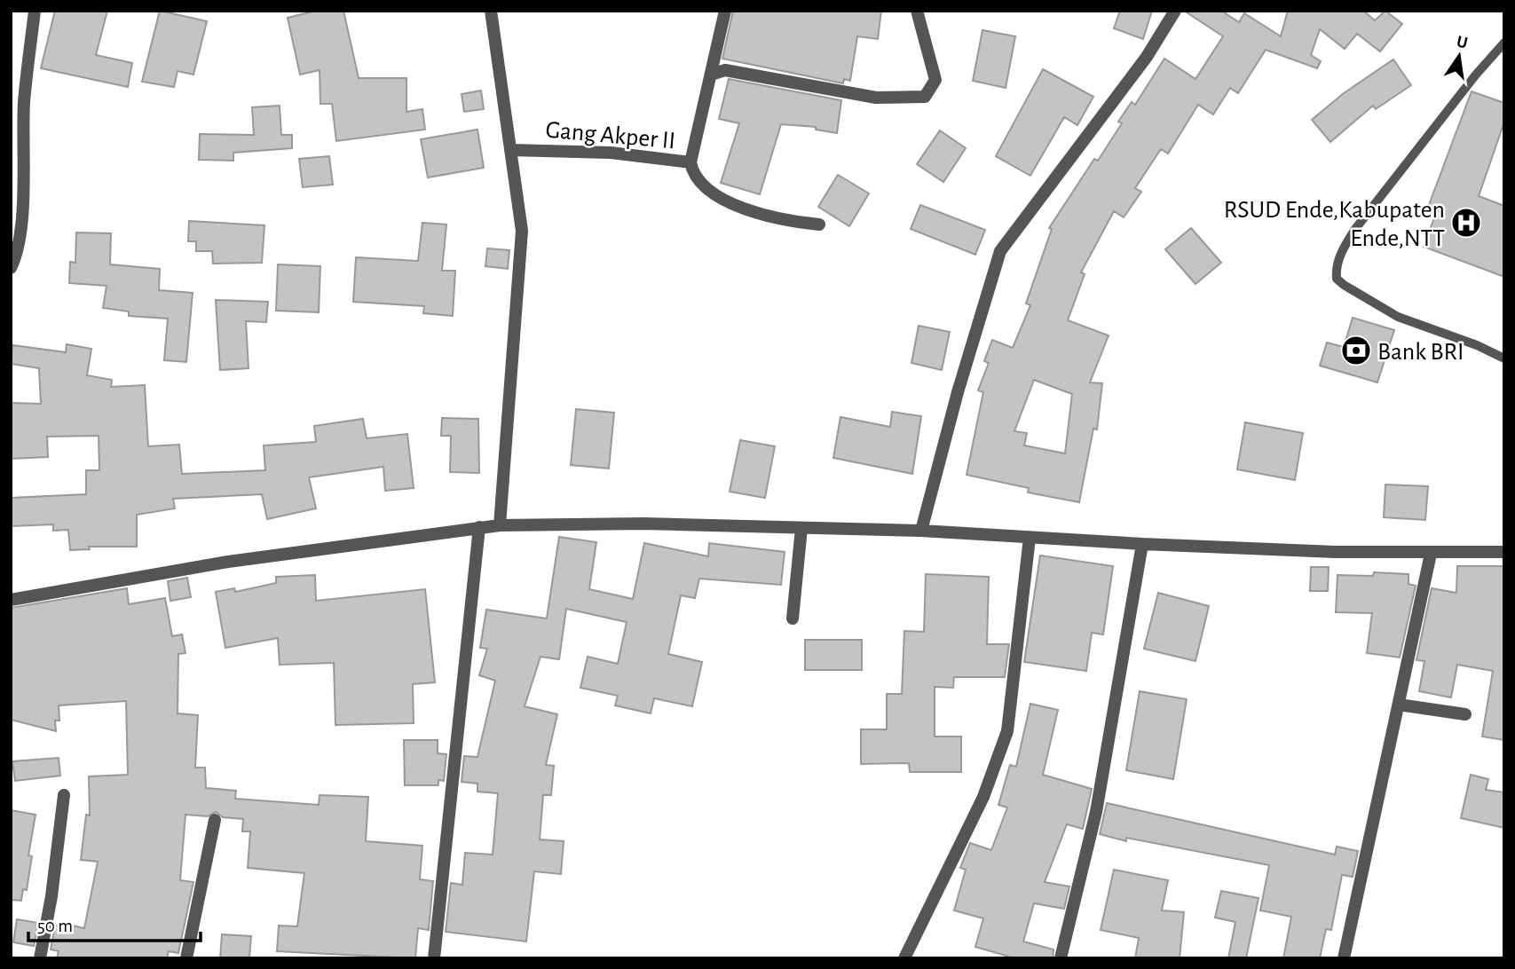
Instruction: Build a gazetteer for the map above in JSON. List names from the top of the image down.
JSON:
{
  "streets": {
    "street": ["Gang Akper II"]
  },
  "places": {
    "hospital": ["RSUD Ende,Kabupaten Ende,NTT"],
    "bank": ["Bank BRI"]
  },
  "scale_bar": "50 m",
  "north": "top"
}
